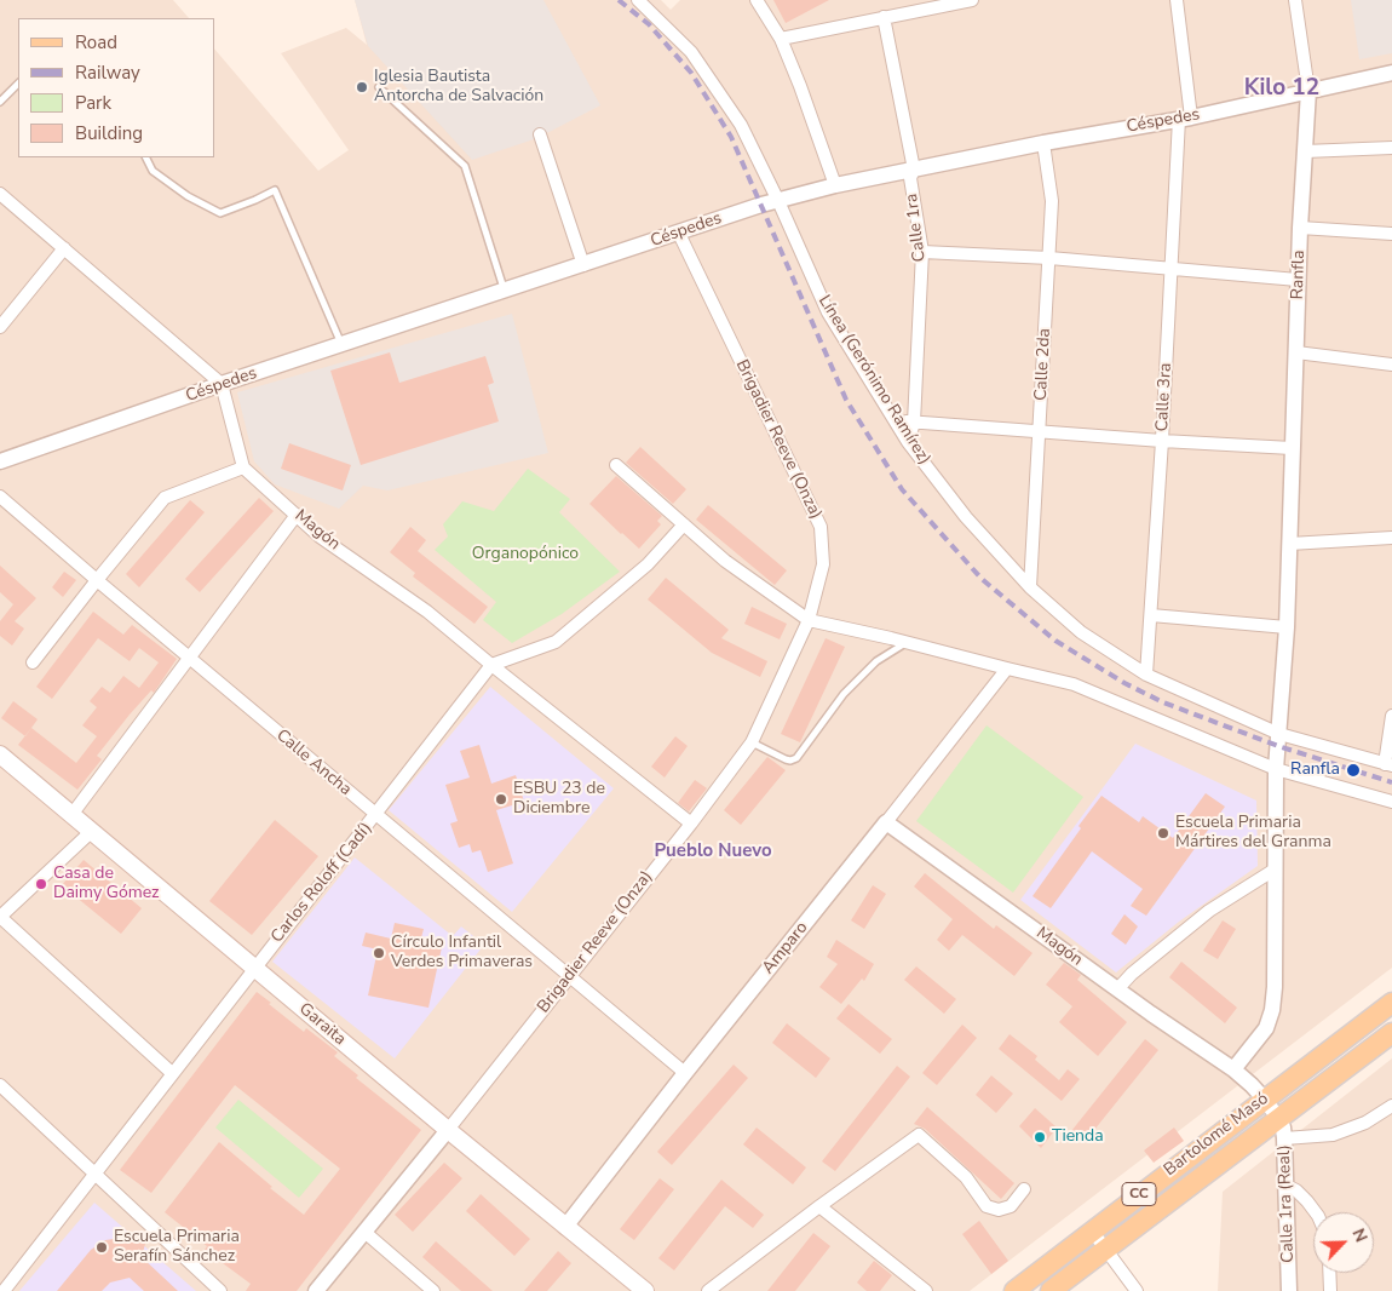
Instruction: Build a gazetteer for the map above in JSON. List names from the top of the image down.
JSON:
{
  "streets": {
    "main road": ["Garaita", "Bartolomé Masó", "CC"],
    "street": [
      "Céspedes",
      "Calle 1ra",
      "Ranfla",
      "Calle 2da",
      "Línea (Gerónimo Ramírez)",
      "Calle 3ra",
      "Brigadier Reeve (Onza)",
      "Magón",
      "Calle Ancha",
      "Carlos Roloff (Cadí)",
      "Amparo",
      "Calle 1ra (Real)"
    ]
  },
  "crossings": [
    ["Céspedes", "Calle 1ra"],
    ["Céspedes", "Ranfla"],
    ["Céspedes", "Calle 2da"],
    ["Céspedes", "Línea (Gerónimo Ramírez)"],
    ["Céspedes", "Calle 3ra"],
    ["Céspedes", "Brigadier Reeve (Onza)"],
    ["Calle 1ra", "Línea (Gerónimo Ramírez)"],
    ["Ranfla", "Línea (Gerónimo Ramírez)"],
    ["Ranfla", "Magón"],
    ["Calle 2da", "Línea (Gerónimo Ramírez)"],
    ["Línea (Gerónimo Ramírez)", "Calle 3ra"],
    ["Brigadier Reeve (Onza)", "Magón"],
    ["Brigadier Reeve (Onza)", "Calle Ancha"],
    ["Brigadier Reeve (Onza)", "Garaita"],
    ["Magón", "Carlos Roloff (Cadí)"],
    ["Magón", "Amparo"],
    ["Calle Ancha", "Carlos Roloff (Cadí)"],
    ["Calle Ancha", "Amparo"],
    ["Carlos Roloff (Cadí)", "Garaita"],
    ["Amparo", "Garaita"],
    ["Bartolomé Masó", "Calle 1ra (Real)"]
  ],
  "districts": ["Kilo 12", "Pueblo Nuevo"],
  "parks": ["Organopónico"],
  "places": [
    "Iglesia Bautista Antorcha de Salvación",
    "Ranfla",
    "ESBU 23 de Diciembre",
    "Escuela Primaria Mártires del Granma",
    "Casa de Daimy Gómez",
    "Círculo Infantil Verdes Primaveras",
    "Tienda",
    "Escuela Primaria Serafín Sánchez"
  ],
  "legend": [
    "Road",
    "Railway",
    "Park",
    "Building"
  ],
  "north": "top right"
}
